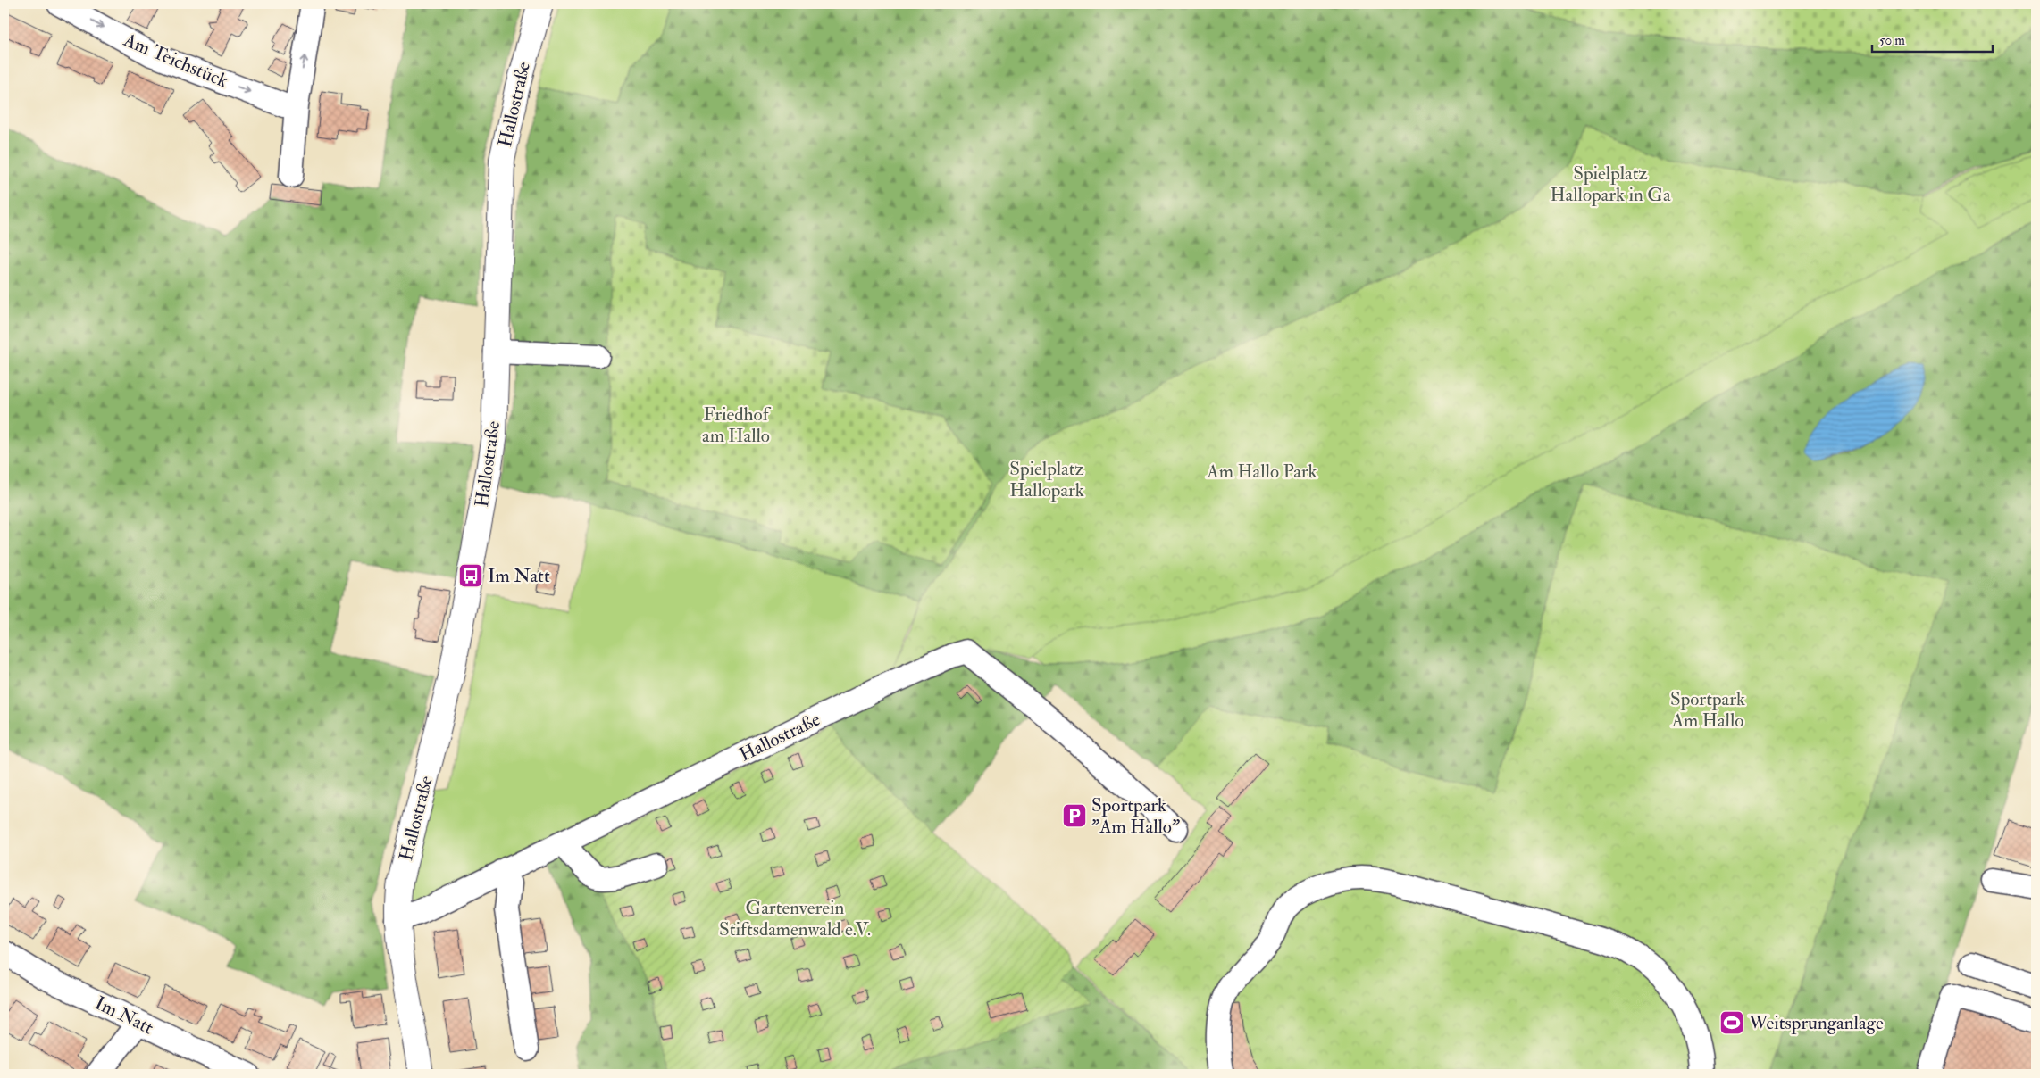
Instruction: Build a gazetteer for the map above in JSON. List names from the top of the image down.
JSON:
{
  "streets": {
    "main road": ["Hallostraße"],
    "street": ["Am Teichstück", "Im Natt"]
  },
  "one_way": ["Am Teichstück"],
  "parks": [
    "Spielplatz Hallopark in Ga",
    "Friedhof am Hallo",
    "Spielplatz Hallopark",
    "Am Hallo Park",
    "Sportpark Am Hallo",
    "Gartenverein Stiftsdamenwald e.V."
  ],
  "places": {
    "bus stop": ["Im Natt"],
    "parking": ["Sportpark \"Am Hallo\""],
    "sports": ["Weitsprunganlage"]
  },
  "scale_bar": "50 m"
}
